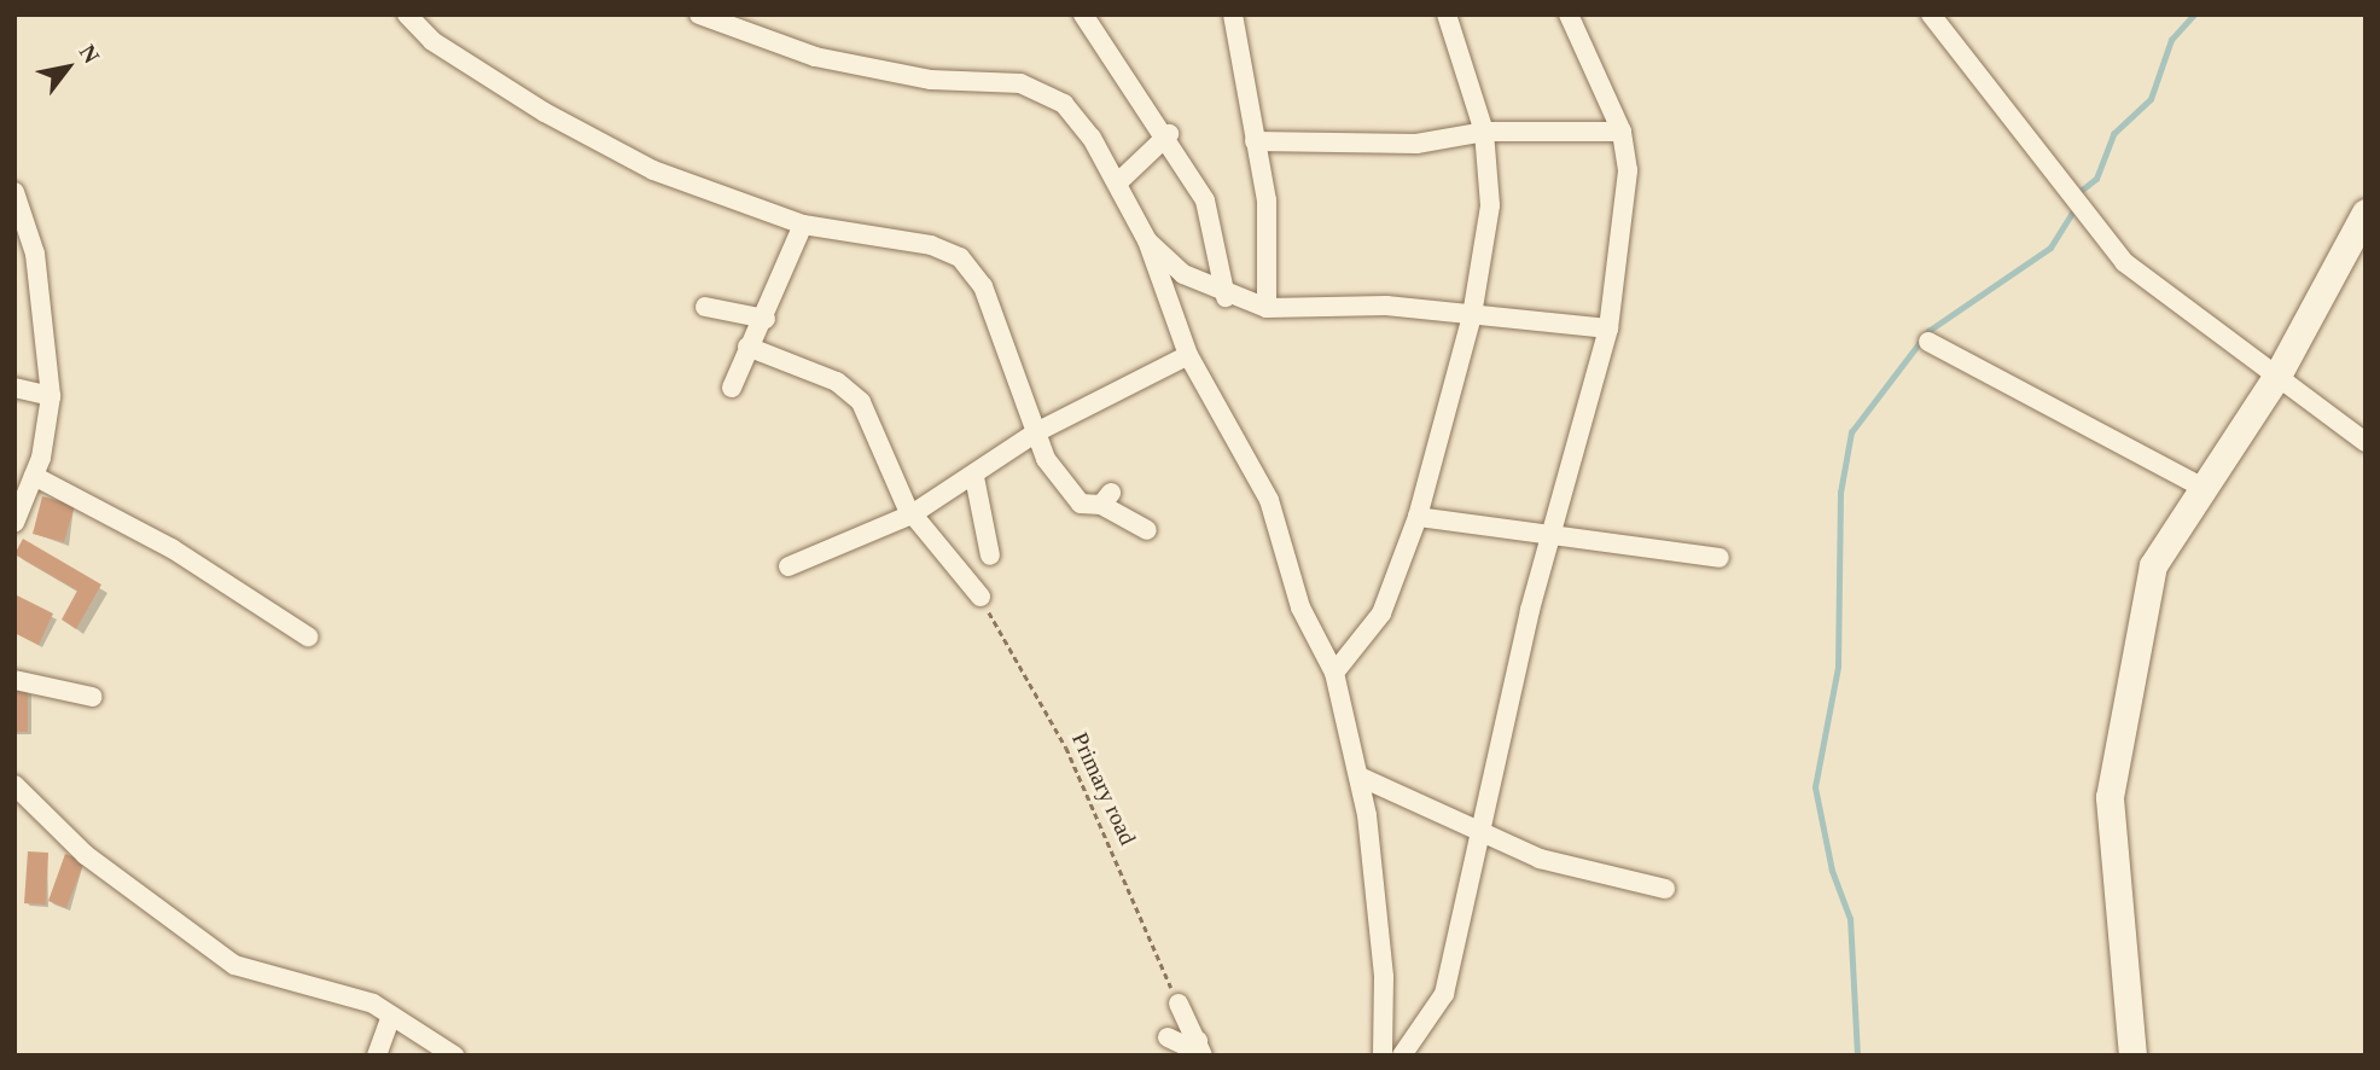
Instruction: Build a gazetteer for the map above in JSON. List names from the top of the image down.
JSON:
{
  "streets": {
    "path": ["Primary road"]
  },
  "north": "top right"
}
